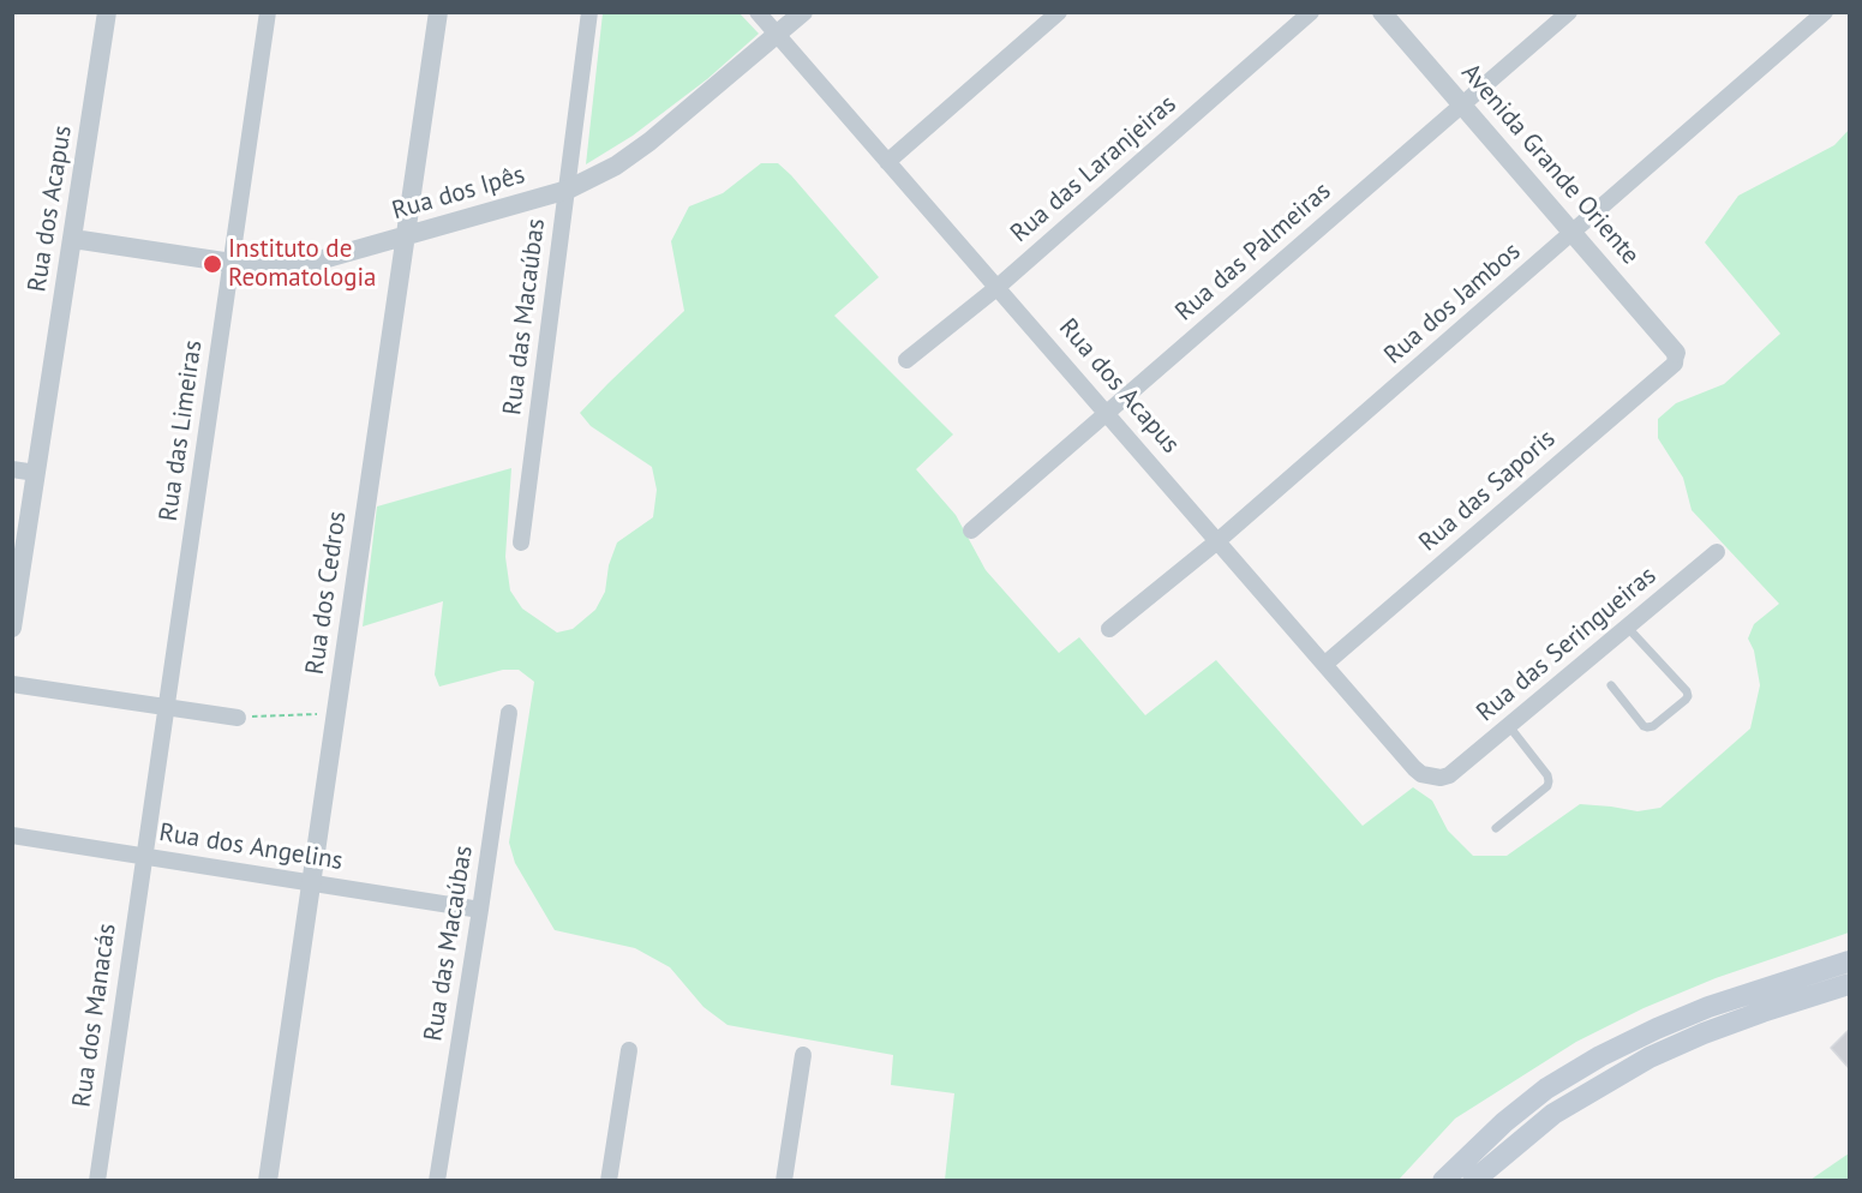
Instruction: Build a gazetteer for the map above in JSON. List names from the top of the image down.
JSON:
{
  "streets": {
    "street": [
      "Avenida Grande Oriente",
      "Rua das Laranjeiras",
      "Rua dos Ipês",
      "Rua dos Acapus",
      "Rua das Palmeiras",
      "Rua dos Jambos",
      "Rua das Macaúbas",
      "Rua das Limeiras",
      "Rua das Saporis",
      "Rua dos Cedros",
      "Rua das Seringueiras",
      "Rua dos Angelins",
      "Rua dos Manacás"
    ]
  },
  "crossings": [
    ["Avenida Grande Oriente", "Rua das Palmeiras"],
    ["Avenida Grande Oriente", "Rua dos Jambos"],
    ["Avenida Grande Oriente", "Rua das Saporis"],
    ["Rua das Laranjeiras", "Rua dos Acapus"],
    ["Rua dos Ipês", "Rua dos Acapus"],
    ["Rua dos Ipês", "Rua das Macaúbas"],
    ["Rua dos Ipês", "Rua das Limeiras"],
    ["Rua dos Ipês", "Rua dos Cedros"],
    ["Rua dos Acapus", "Rua das Palmeiras"],
    ["Rua dos Acapus", "Rua dos Jambos"],
    ["Rua dos Acapus", "Rua das Saporis"],
    ["Rua dos Acapus", "Rua das Seringueiras"],
    ["Rua das Macaúbas", "Rua dos Angelins"],
    ["Rua das Limeiras", "Rua dos Angelins"],
    ["Rua das Limeiras", "Rua dos Manacás"],
    ["Rua dos Cedros", "Rua dos Angelins"],
    ["Rua dos Angelins", "Rua dos Manacás"]
  ],
  "places": ["Instituto de Reomatologia"]
}
